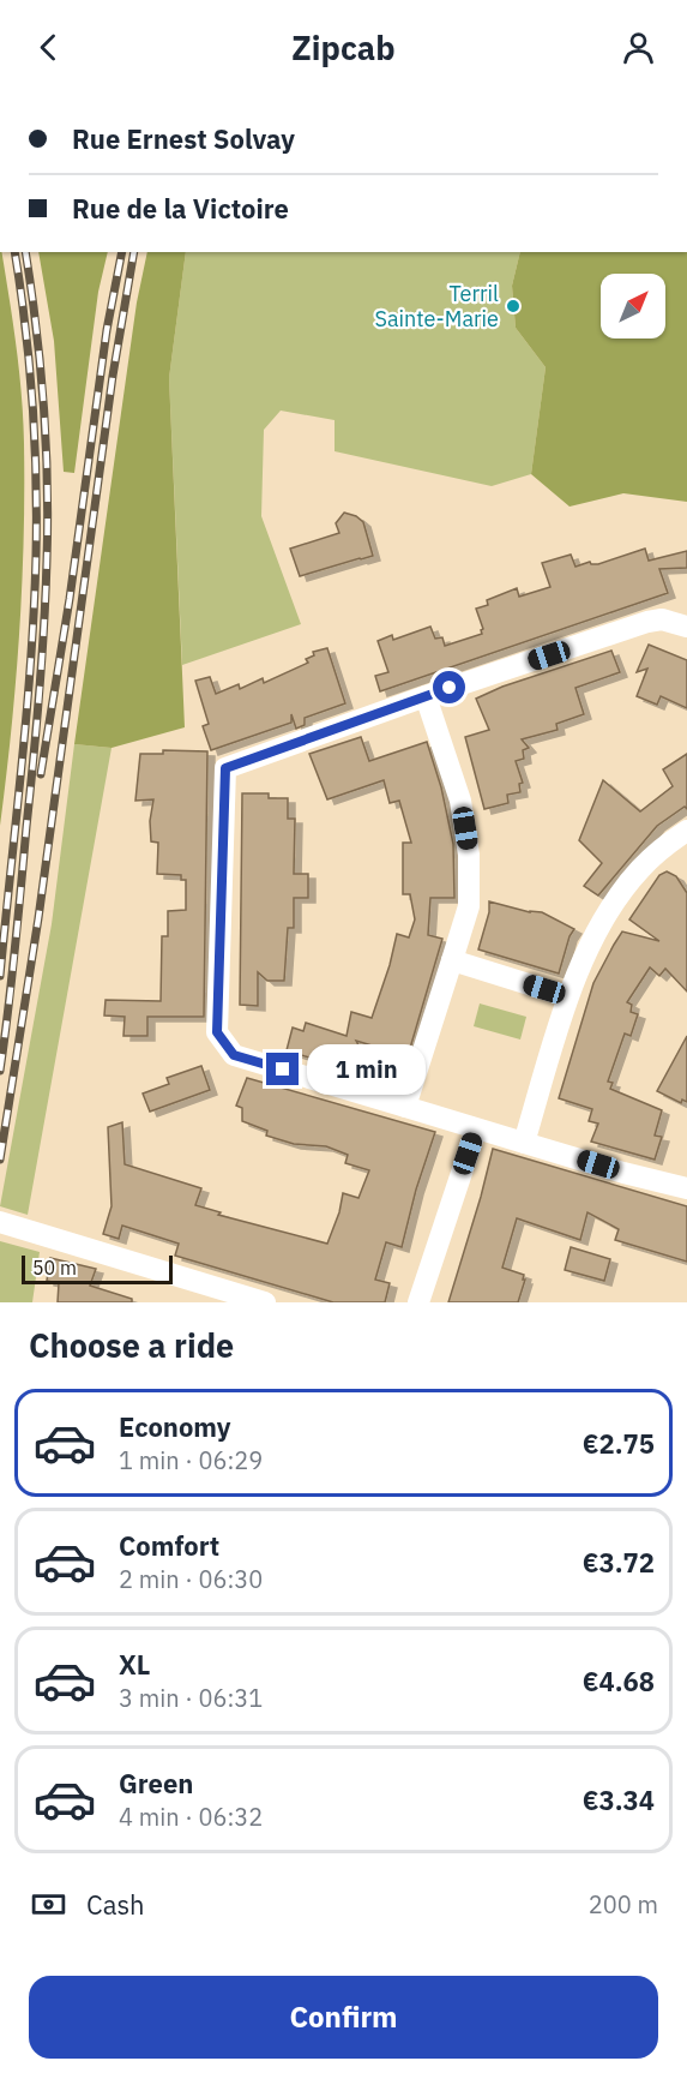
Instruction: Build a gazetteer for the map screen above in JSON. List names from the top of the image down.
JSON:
{
  "places": ["Terril Sainte-Marie"],
  "scale_bar": "50 m",
  "north": "top right",
  "page": {
    "header": "Zipcab",
    "banner": ["Rue Ernest Solvay", "Rue de la Victoire"],
    "bubble": "1 min",
    "scale": "50 m",
    "heading": "Choose a ride",
    "list": [
      {
        "name": "Economy",
        "note": "1 min · 06:29",
        "value": "€2.75"
      },
      {
        "name": "Comfort",
        "note": "2 min · 06:30",
        "value": "€3.72"
      },
      {
        "name": "XL",
        "note": "3 min · 06:31",
        "value": "€4.68"
      },
      {
        "name": "Green",
        "note": "4 min · 06:32",
        "value": "€3.34"
      }
    ],
    "pay": ["Cash", "200 m"],
    "buttons": "Confirm"
  }
}
